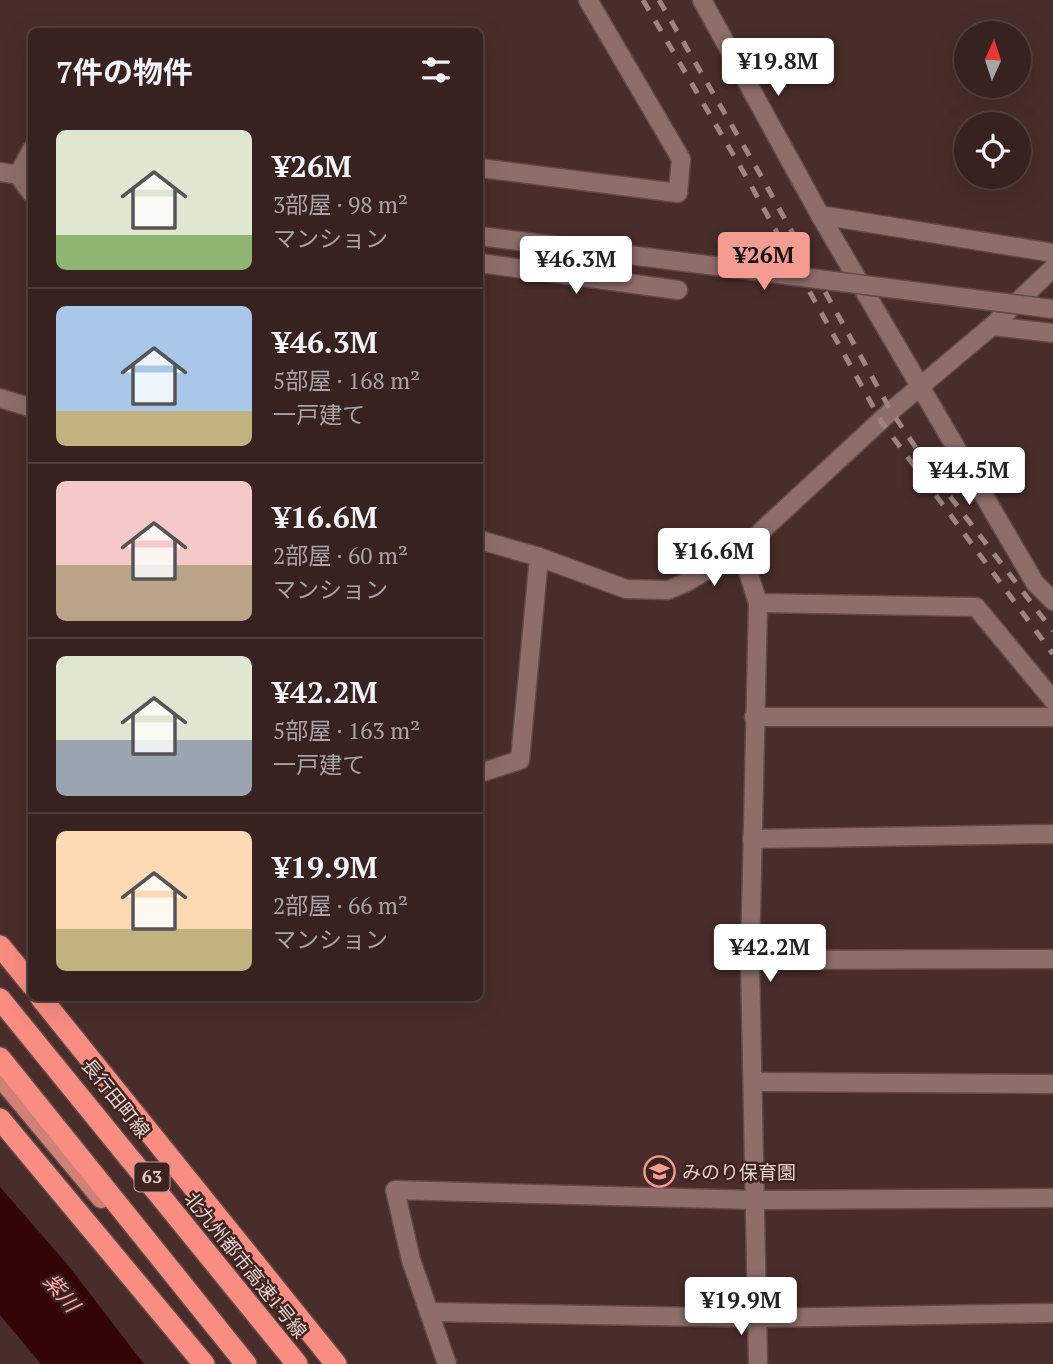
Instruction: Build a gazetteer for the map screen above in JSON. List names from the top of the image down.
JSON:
{
  "streets": {
    "highway": ["北九州都市高速1号線"],
    "main road": ["長行田町線", "63"]
  },
  "water": ["紫川"],
  "places": {
    "school or university": ["みのり保育園"]
  },
  "north": "top",
  "page": {
    "heading": "7件の物件",
    "price": [
      "¥19.8M",
      "¥26M",
      "¥46.3M",
      "¥44.5M",
      "¥16.6M",
      "¥42.2M",
      "¥19.9M"
    ],
    "list": [
      {
        "name": "¥26M",
        "note": "3部屋 · 98 m² · マンション"
      },
      {
        "name": "¥46.3M",
        "note": "5部屋 · 168 m² · 一戸建て"
      },
      {
        "name": "¥16.6M",
        "note": "2部屋 · 60 m² · マンション"
      },
      {
        "name": "¥42.2M",
        "note": "5部屋 · 163 m² · 一戸建て"
      },
      {
        "name": "¥19.9M",
        "note": "2部屋 · 66 m² · マンション"
      }
    ]
  }
}
